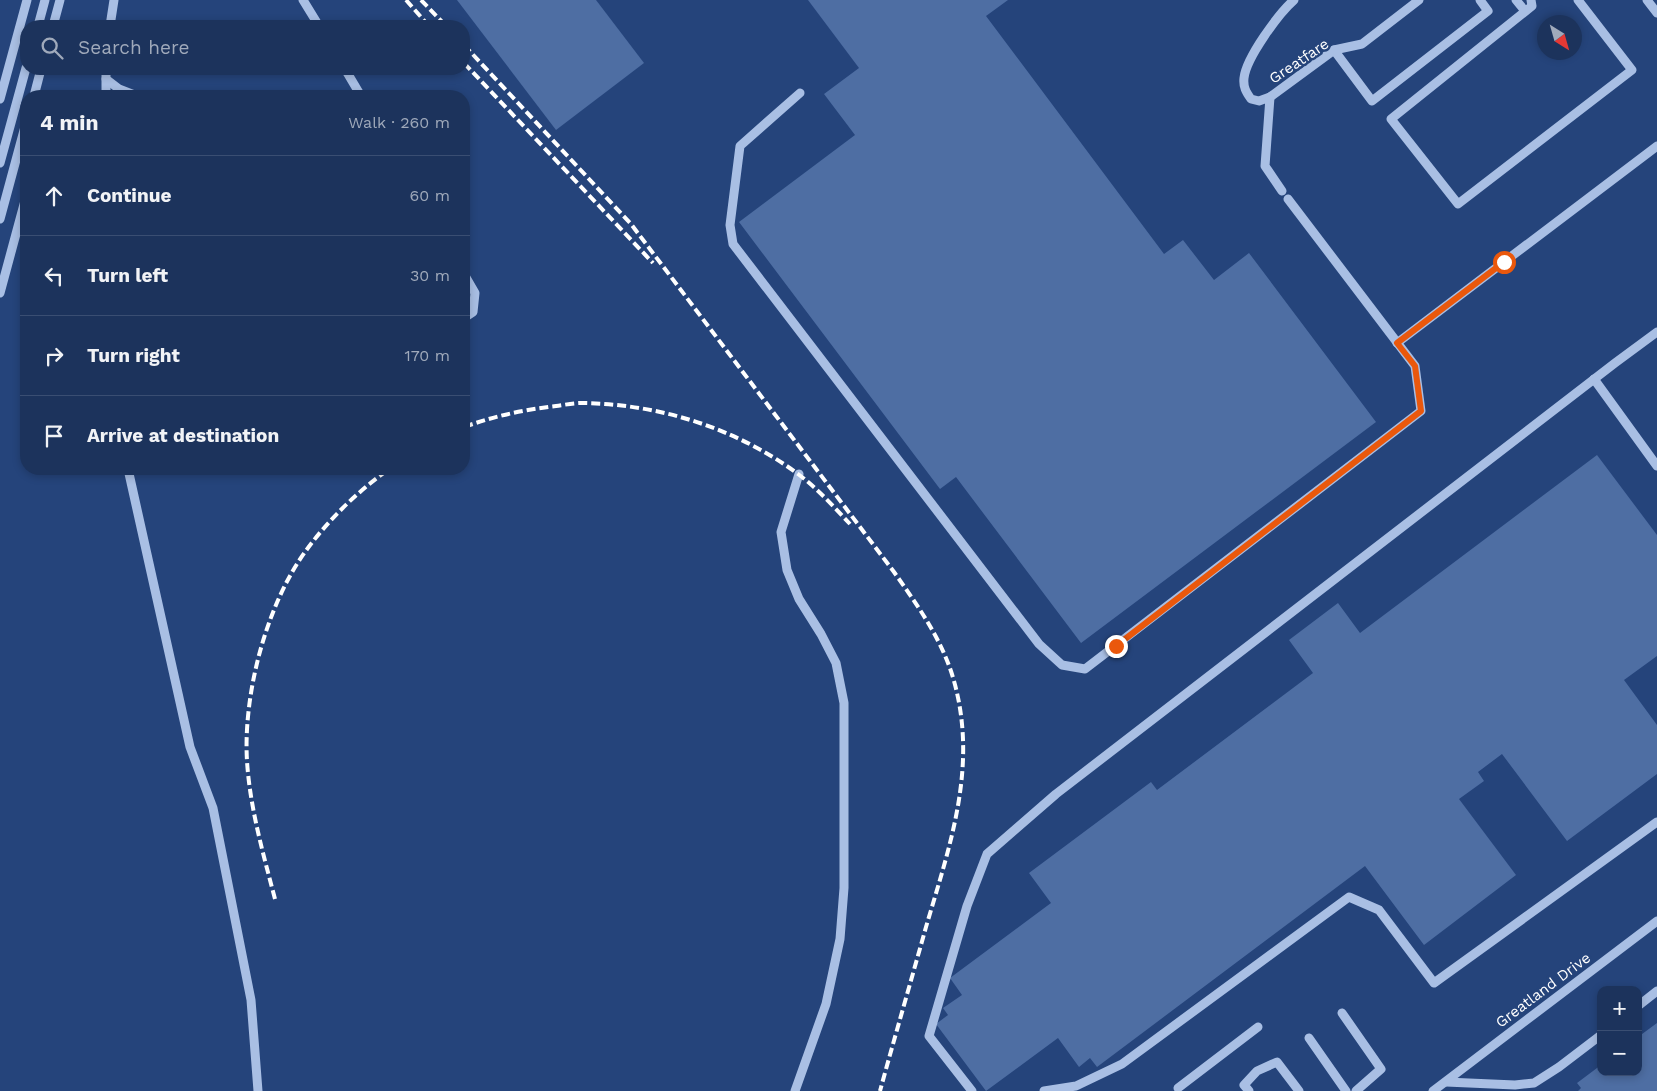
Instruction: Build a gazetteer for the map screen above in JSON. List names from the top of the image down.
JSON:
{
  "streets": {
    "street": ["Greatfare", "Greatland Drive"]
  },
  "north": "bottom right",
  "page": {
    "search": "Search here",
    "heading": ["4 min", "Walk · 260 m"],
    "list": [
      ["Continue", "60 m"],
      ["Turn left", "30 m"],
      ["Turn right", "170 m"],
      "Arrive at destination"
    ],
    "map_buttons": ["+", "−"]
  }
}
